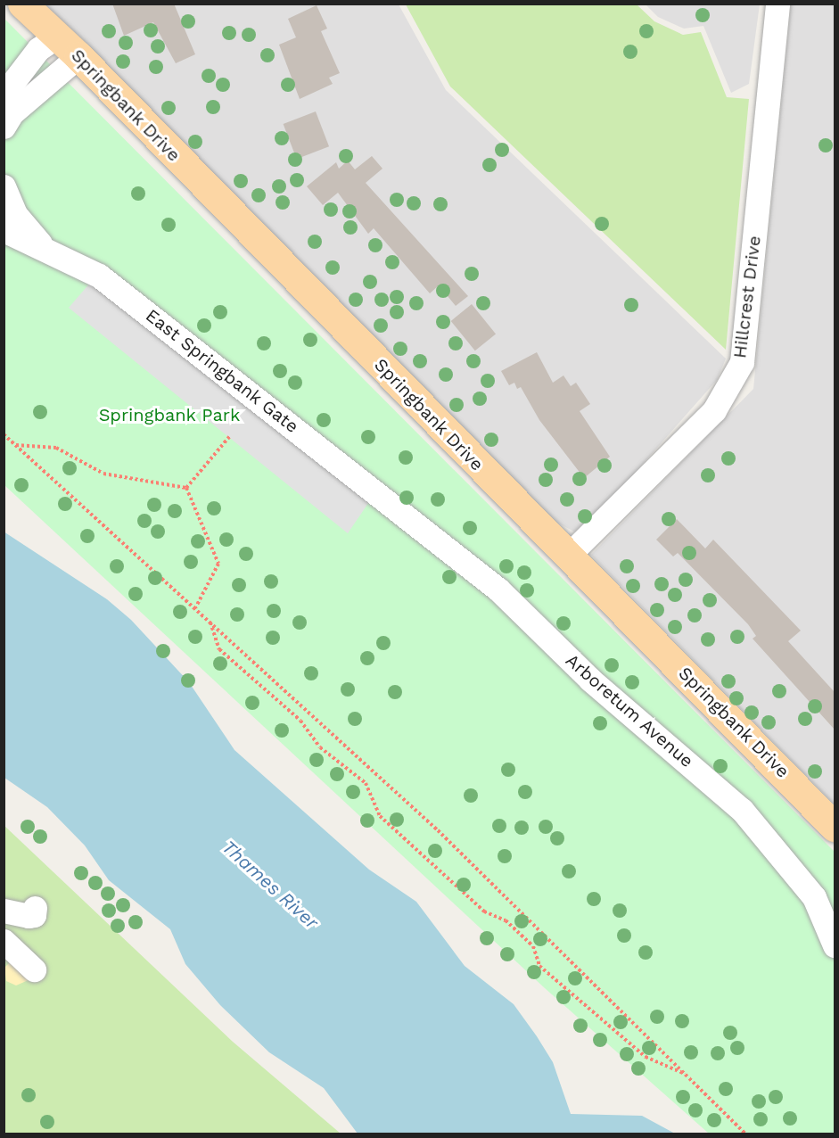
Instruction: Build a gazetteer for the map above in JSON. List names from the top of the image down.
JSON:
{
  "streets": {
    "main road": ["Springbank Drive"],
    "street": ["Hillcrest Drive", "East Springbank Gate", "Arboretum Avenue"]
  },
  "crossings": [
    ["Springbank Drive", "Hillcrest Drive"],
    ["East Springbank Gate", "Arboretum Avenue"]
  ],
  "water": ["Thames River"],
  "parks": ["Springbank Park"]
}
